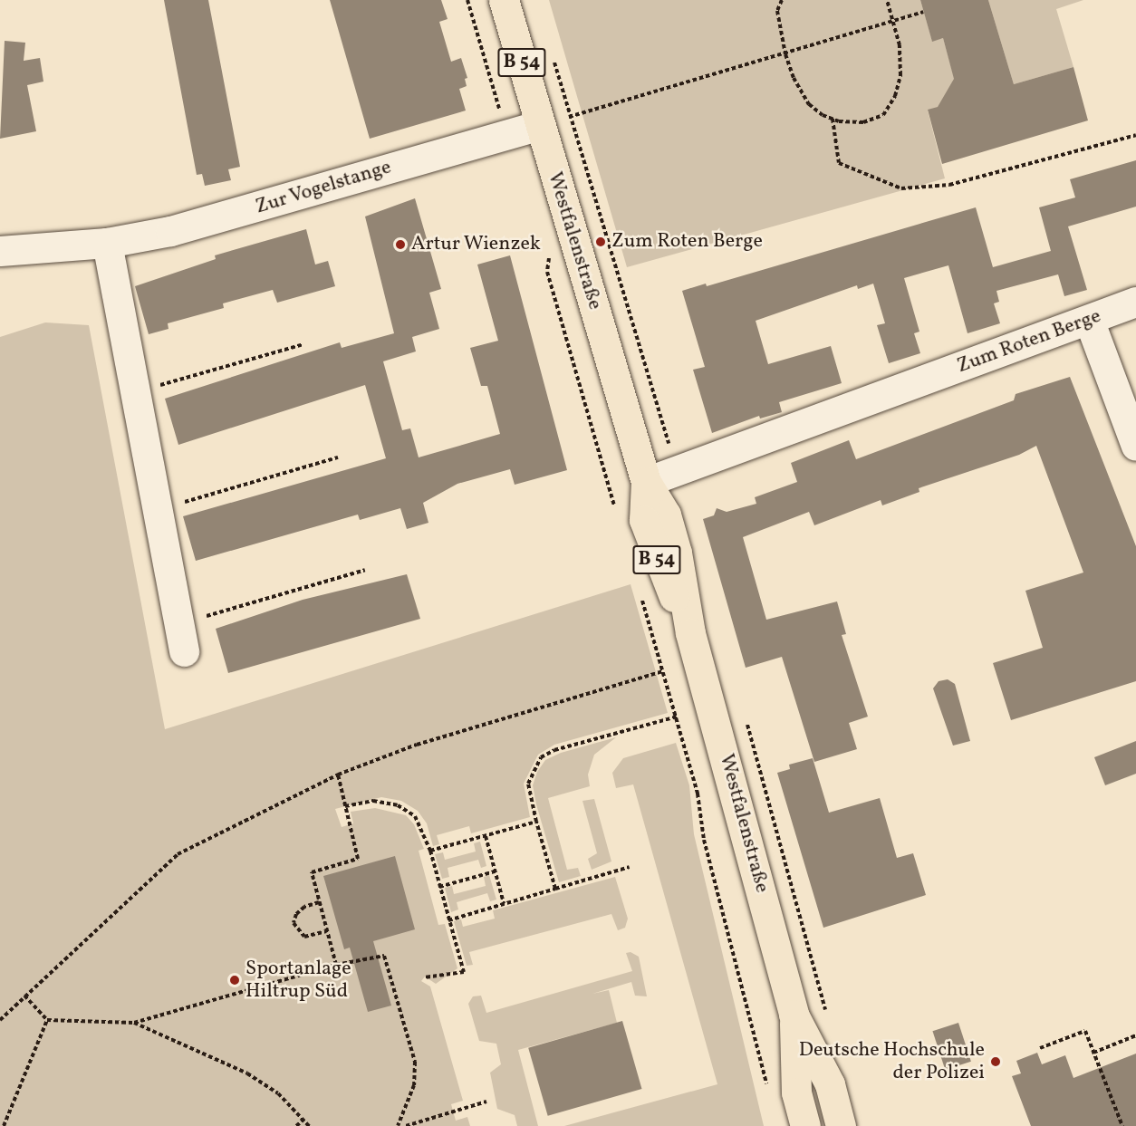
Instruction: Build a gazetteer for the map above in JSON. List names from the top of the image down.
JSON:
{
  "streets": {
    "main road": ["B 54", "Westfalenstraße"],
    "street": ["Zur Vogelstange", "Zum Roten Berge"]
  },
  "crossings": [
    ["Zur Vogelstange", "Westfalenstraße"],
    ["Westfalenstraße", "Zum Roten Berge"]
  ],
  "places": [
    "Zum Roten Berge",
    "Artur Wienzek",
    "Sportanlage Hiltrup Süd",
    "Deutsche Hochschule der Polizei"
  ]
}
